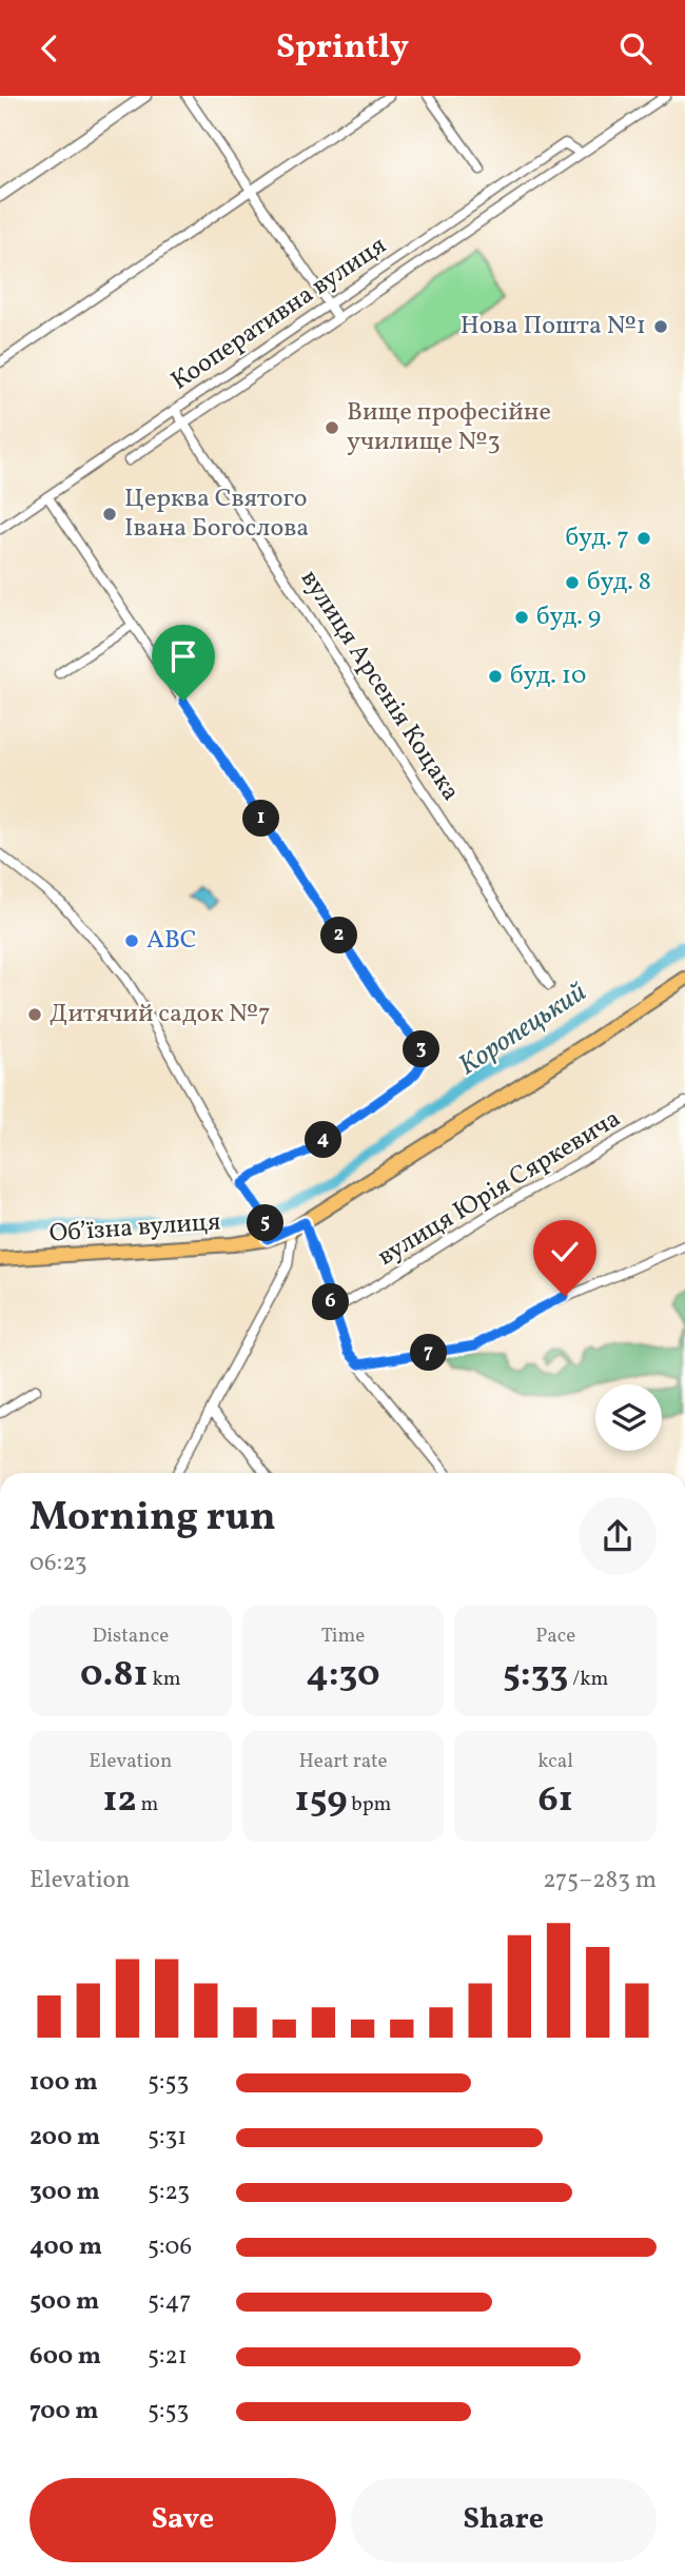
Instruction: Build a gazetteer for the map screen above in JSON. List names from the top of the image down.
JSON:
{
  "streets": {
    "main road": ["Обʼїзна вулиця"],
    "street": ["Кооперативна вулиця", "вулиця Арсенія Коцака", "вулиця Юрія Сяркевича"]
  },
  "crossings": [
    ["Кооперативна вулиця", "вулиця Арсенія Коцака"]
  ],
  "water": ["Коропецький"],
  "places": [
    "Нова Пошта №1",
    "Вище професійне училище №3",
    "Церква Святого Івана Богослова",
    "буд. 7",
    "буд. 8",
    "буд. 9",
    "буд. 10",
    "АВС",
    "Дитячий садок №7"
  ],
  "page": {
    "header": "Sprintly",
    "pins": [
      "1",
      "2",
      "3",
      "4",
      "5",
      "6",
      "7"
    ],
    "heading": ["Morning run", "06:23"],
    "stats": [
      ["Distance", "0.81 km"],
      ["Time", "4:30"],
      ["Pace", "5:33 /km"],
      ["Elevation", "12 m"],
      ["Heart rate", "159 bpm"],
      ["kcal", "61"]
    ],
    "chart": ["Elevation", "275–283 m"],
    "list": [
      {
        "name": "100 m",
        "note": "5:53"
      },
      {
        "name": "200 m",
        "note": "5:31"
      },
      {
        "name": "300 m",
        "note": "5:23"
      },
      {
        "name": "400 m",
        "note": "5:06"
      },
      {
        "name": "500 m",
        "note": "5:47"
      },
      {
        "name": "600 m",
        "note": "5:21"
      },
      {
        "name": "700 m",
        "note": "5:53"
      }
    ],
    "buttons": ["Save", "Share"]
  }
}
